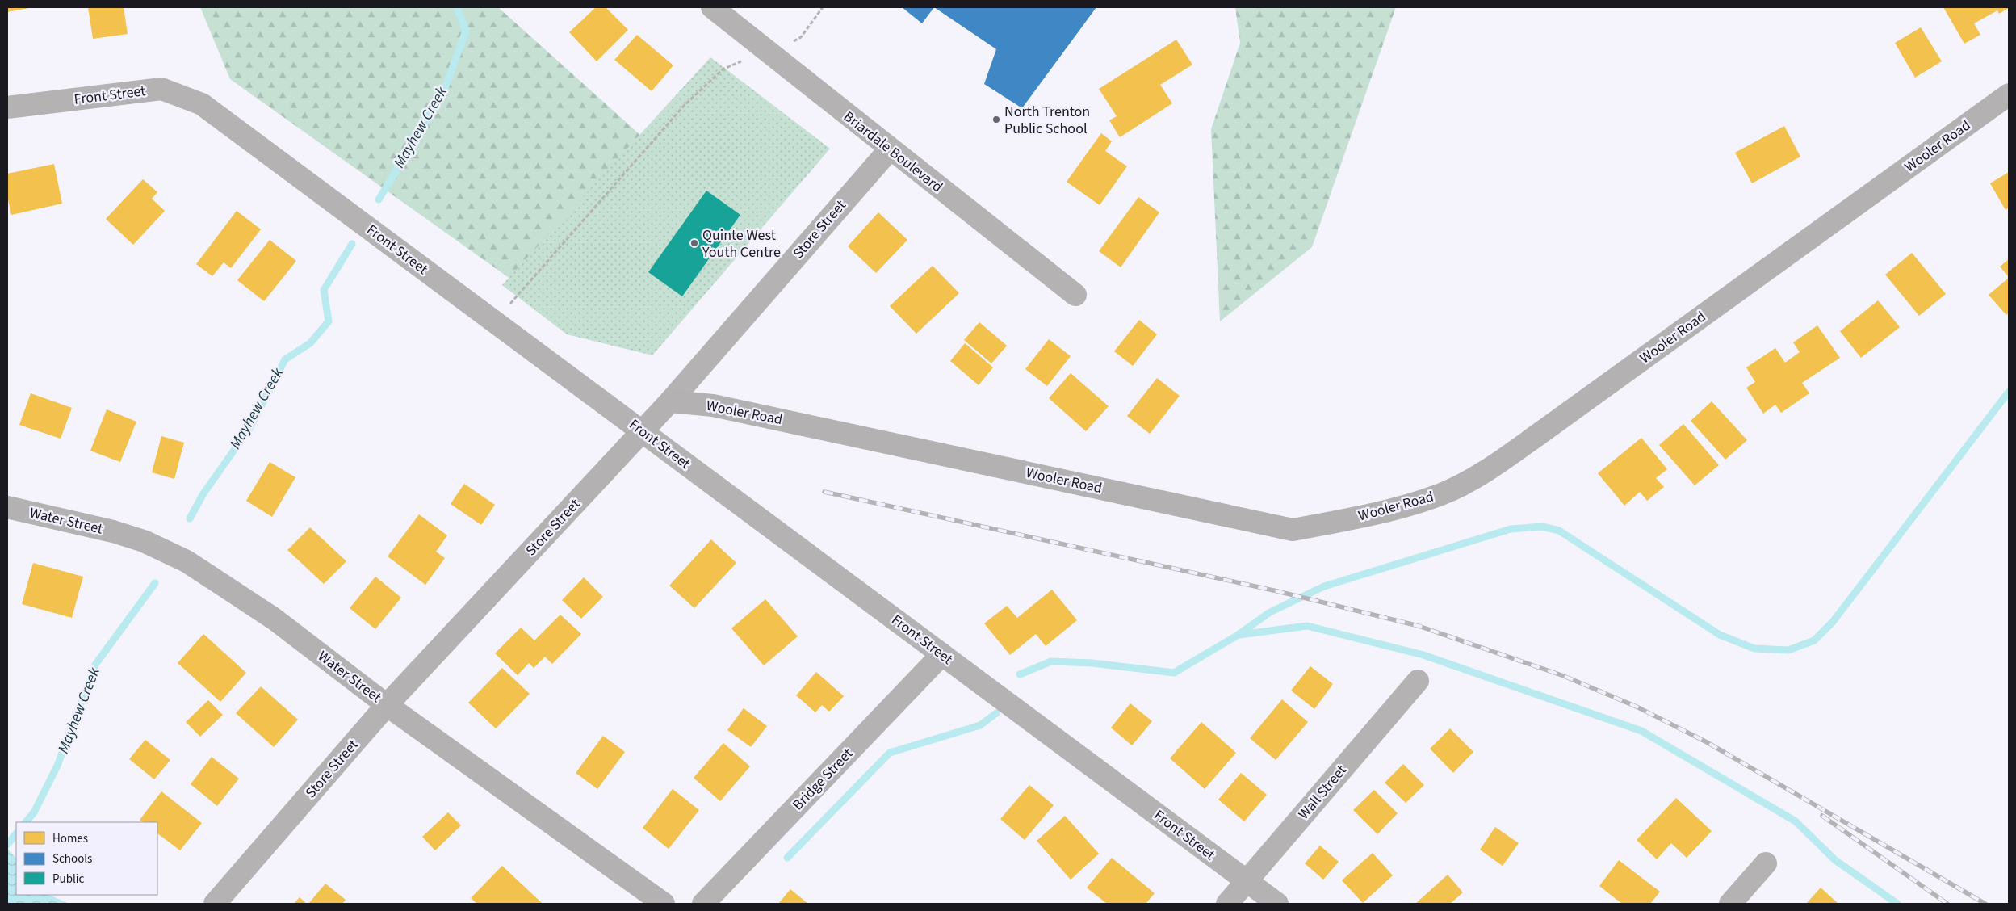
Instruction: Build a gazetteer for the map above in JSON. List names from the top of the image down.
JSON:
{
  "streets": {
    "street": [
      "Front Street",
      "Wooler Road",
      "Briardale Boulevard",
      "Store Street",
      "Water Street",
      "Bridge Street",
      "Wall Street"
    ]
  },
  "crossings": [
    ["Front Street", "Store Street"],
    ["Front Street", "Bridge Street"],
    ["Front Street", "Wall Street"],
    ["Wooler Road", "Store Street"],
    ["Briardale Boulevard", "Store Street"],
    ["Store Street", "Water Street"]
  ],
  "water": ["Mayhew Creek"],
  "places": ["North Trenton Public School", "Quinte West Youth Centre"],
  "legend": ["Homes", "Schools", "Public"]
}
